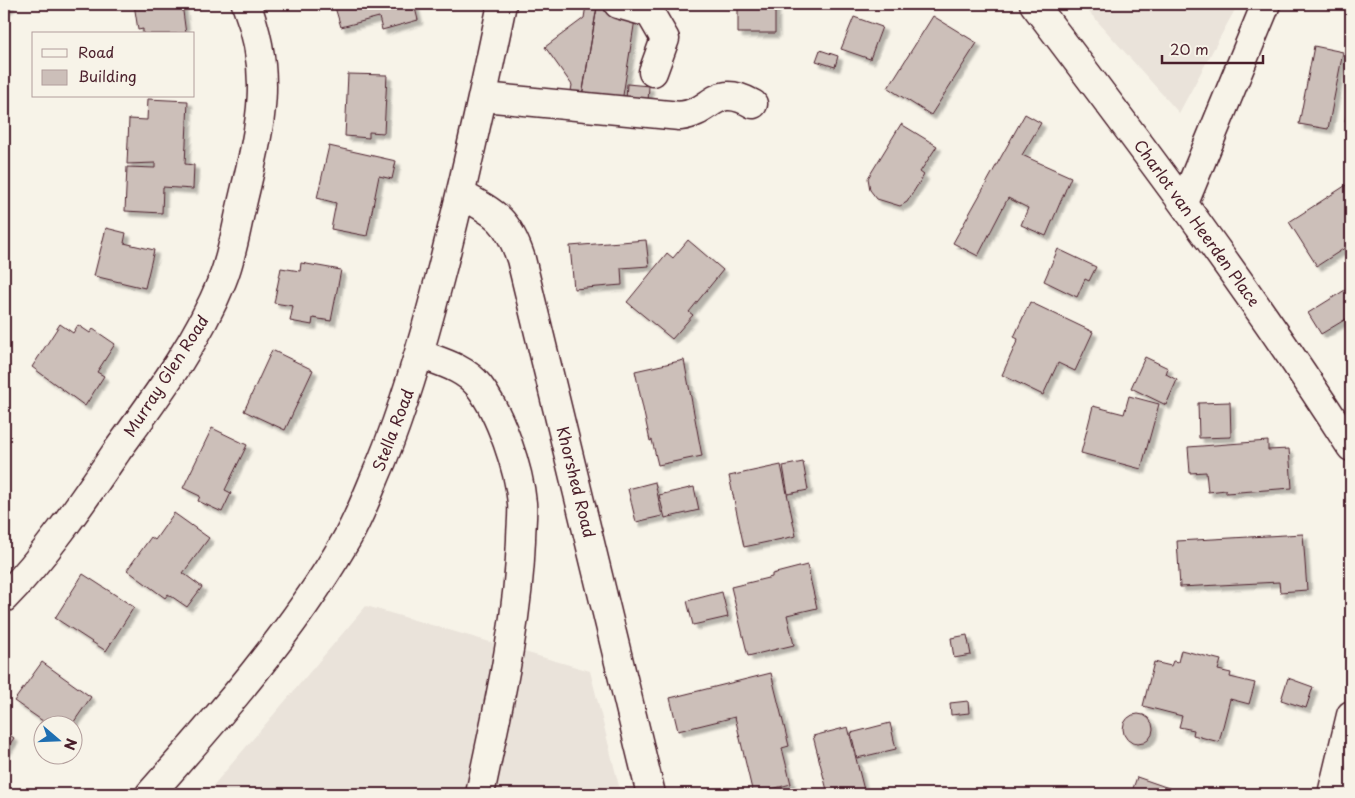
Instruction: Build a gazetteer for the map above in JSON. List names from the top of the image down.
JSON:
{
  "streets": {
    "street": [
      "Charlot van Heerden Place",
      "Murray Glen Road",
      "Stella Road",
      "Khorshed Road"
    ]
  },
  "crossings": [
    ["Stella Road", "Khorshed Road"]
  ],
  "legend": ["Road", "Building"],
  "scale_bar": "20 m",
  "north": "right"
}
